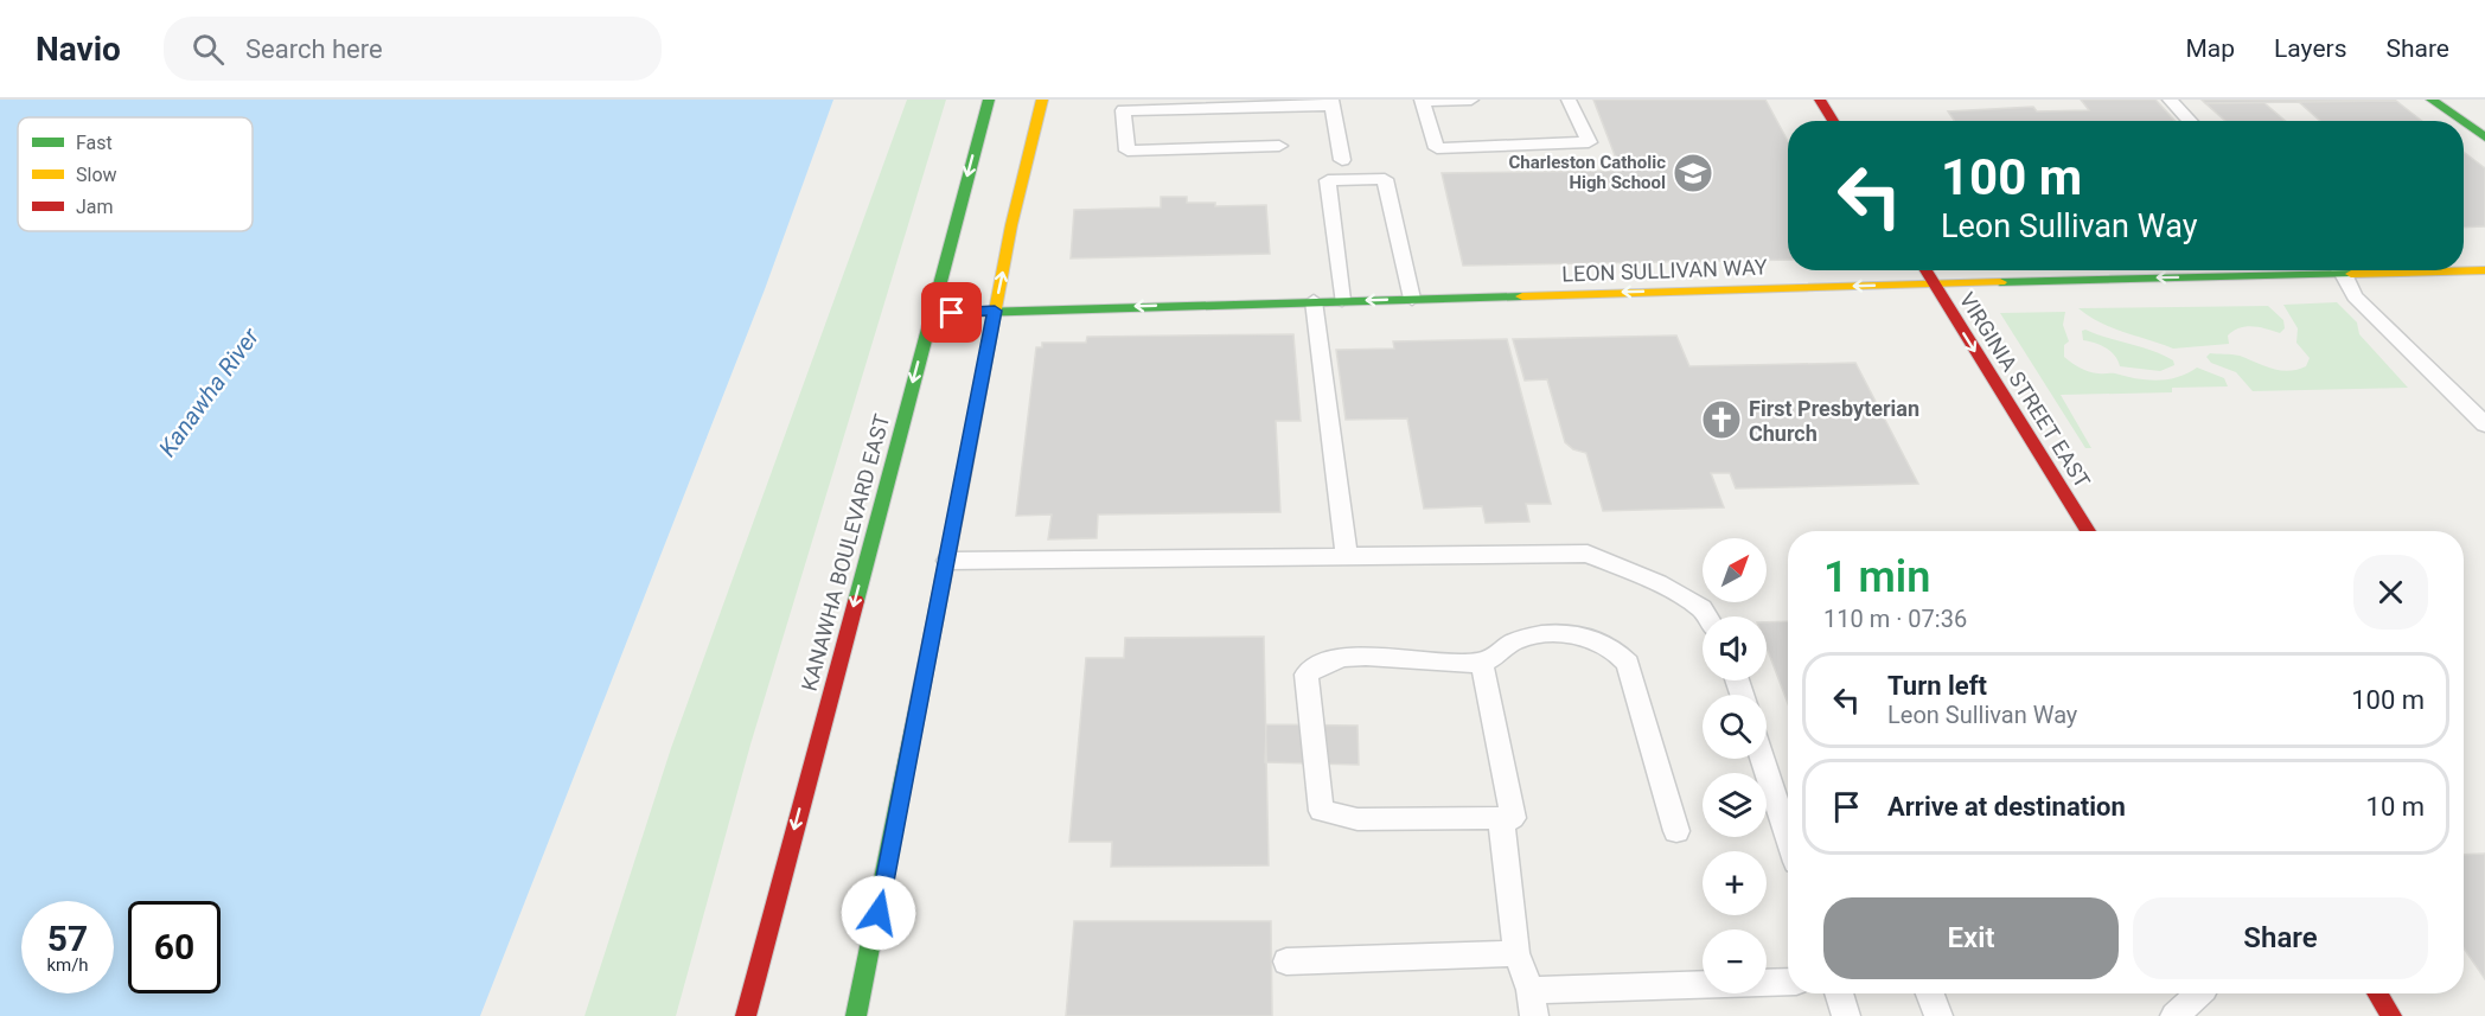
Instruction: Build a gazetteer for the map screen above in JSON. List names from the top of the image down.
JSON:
{
  "streets": {
    "main road": ["LEON SULLIVAN WAY", "VIRGINIA STREET EAST", "KANAWHA BOULEVARD EAST"]
  },
  "crossings": [
    ["LEON SULLIVAN WAY", "VIRGINIA STREET EAST"],
    ["LEON SULLIVAN WAY", "KANAWHA BOULEVARD EAST"]
  ],
  "one_way": ["LEON SULLIVAN WAY", "VIRGINIA STREET EAST"],
  "water": ["Kanawha River"],
  "places": {
    "school or university": ["Charleston Catholic High School"],
    "church": ["First Presbyterian Church"]
  },
  "legend": ["Fast", "Slow", "Jam"],
  "north": "top right",
  "page": {
    "header": "Navio",
    "search": "Search here",
    "nav": ["Map", "Layers", "Share"],
    "turn": ["100 m", "Leon Sullivan Way"],
    "heading": ["1 min", "110 m · 07:36"],
    "map_buttons": ["+", "−"],
    "list": [
      {
        "name": "Turn left",
        "note": "Leon Sullivan Way",
        "value": "100 m"
      },
      {
        "name": "Arrive at destination",
        "value": "10 m"
      }
    ],
    "buttons": ["Exit", "Share"],
    "speed": "57 km/h",
    "limit": "60"
  }
}
